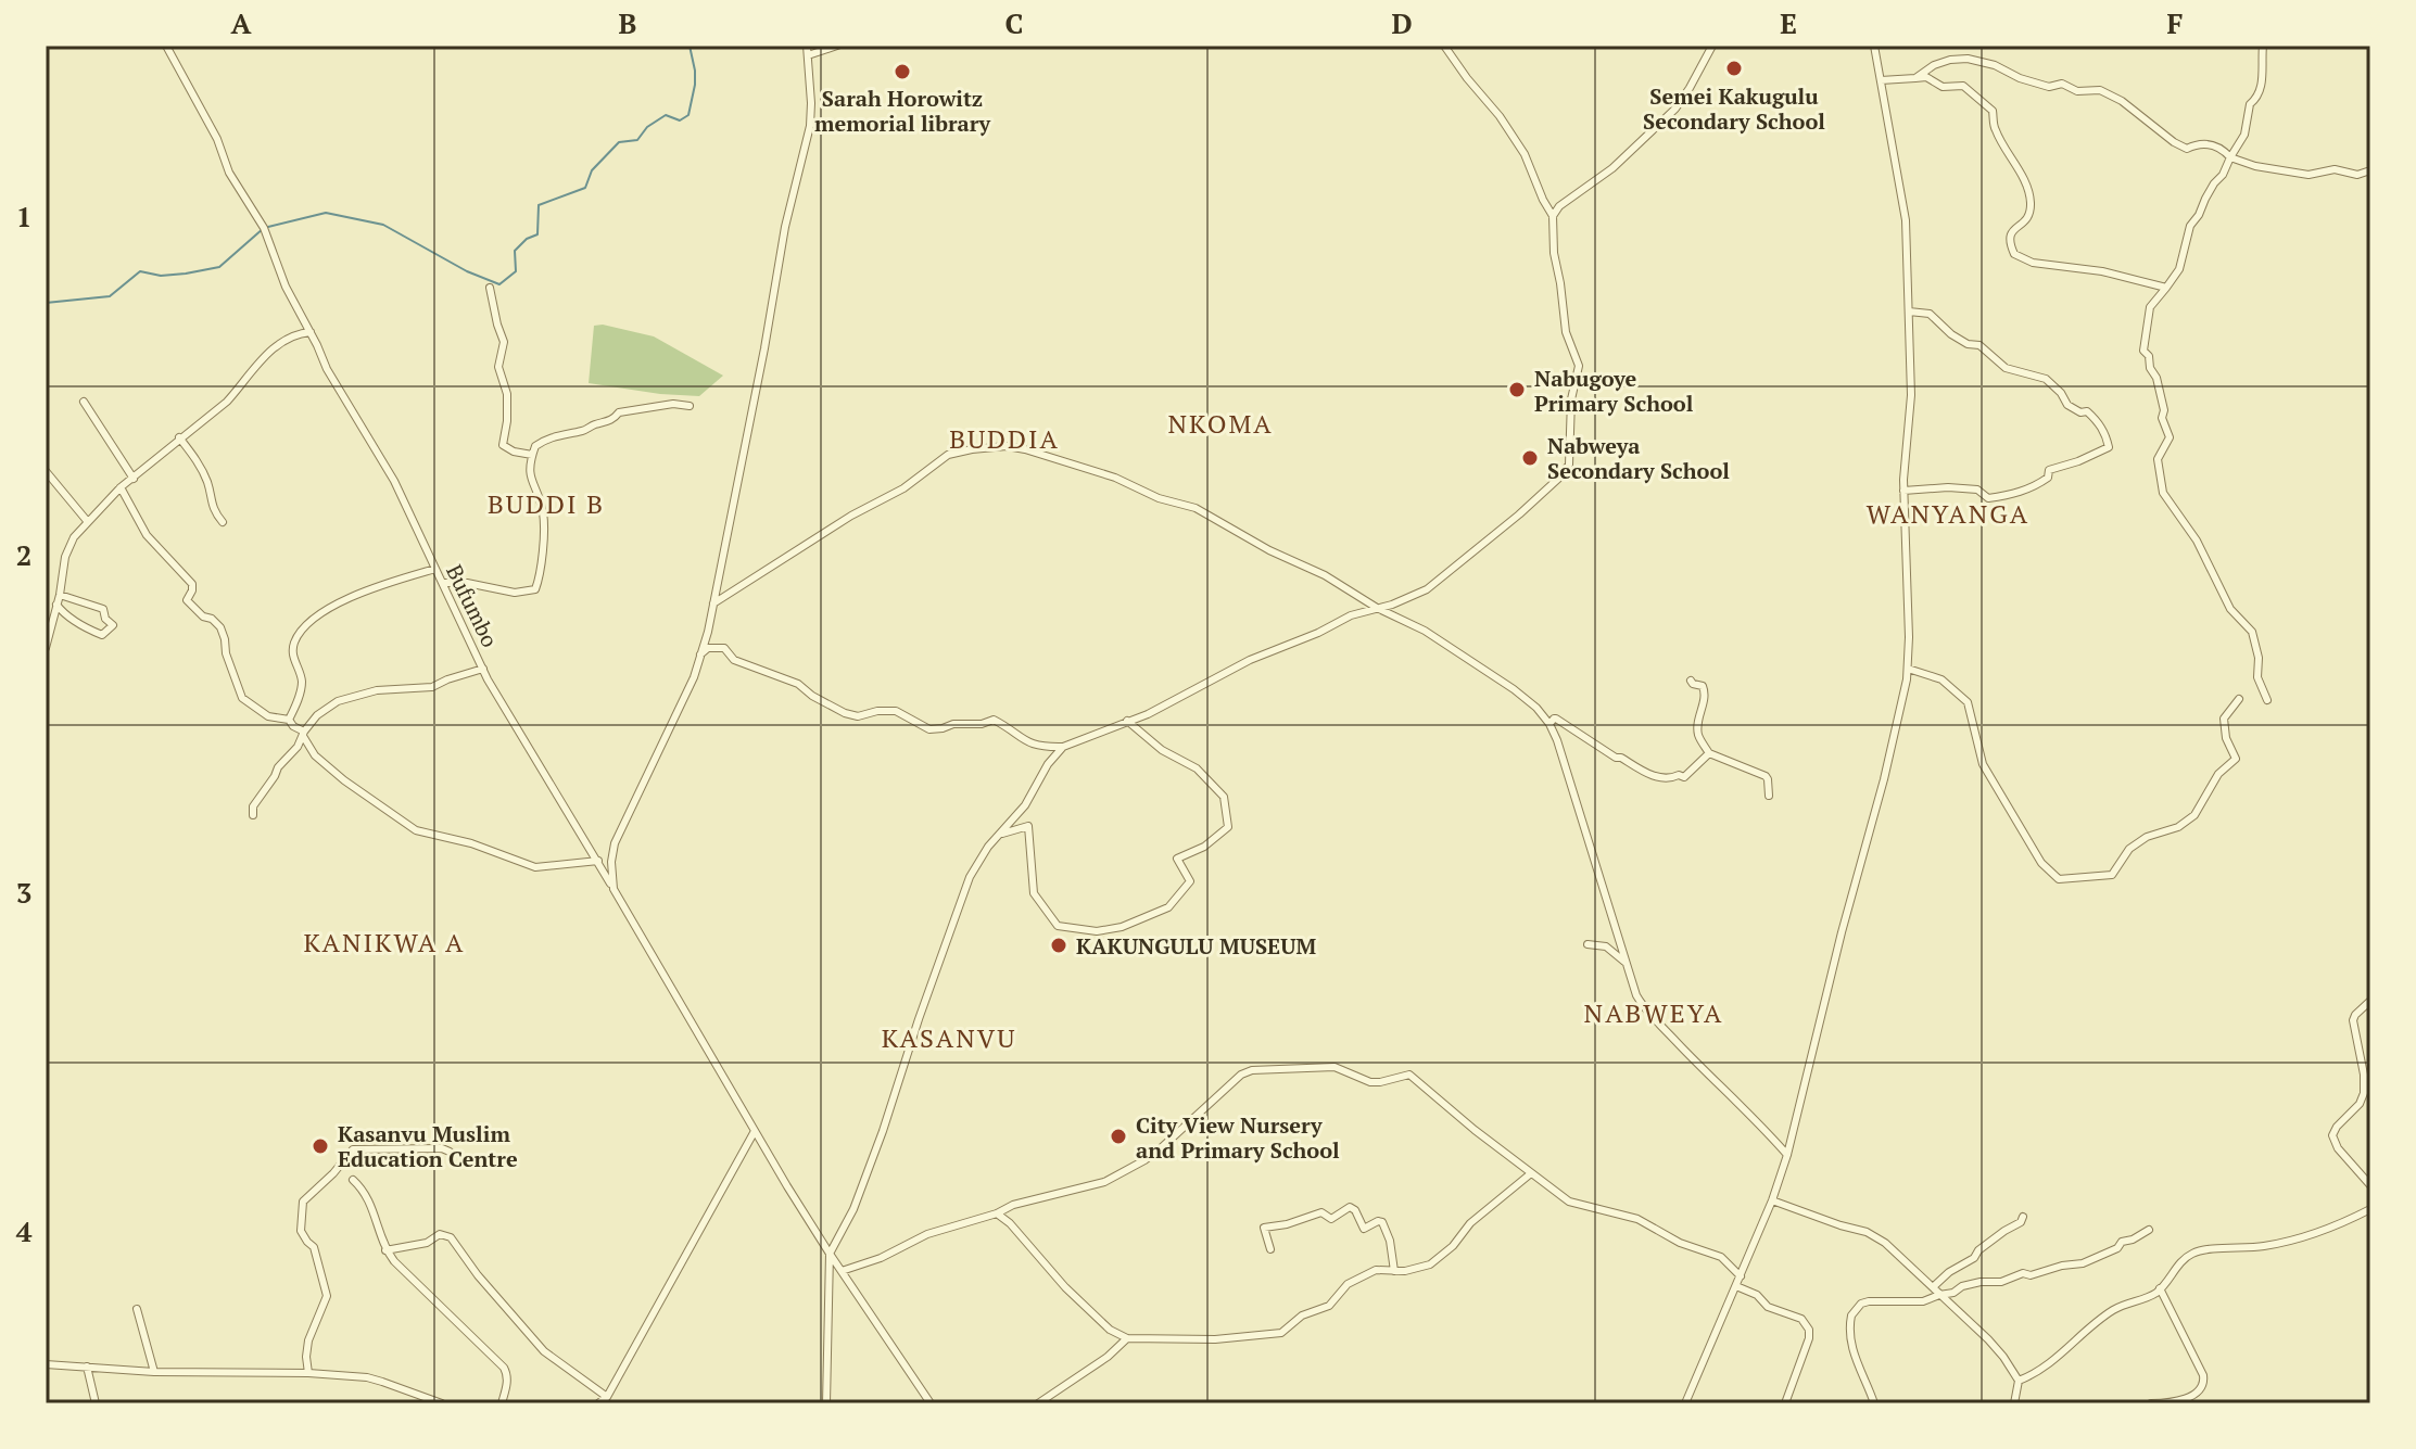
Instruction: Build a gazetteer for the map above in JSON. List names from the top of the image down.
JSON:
{
  "streets": {
    "street": ["Bufumbo"]
  },
  "districts": [
    "NKOMA",
    "BUDDIA",
    "BUDDI B",
    "WANYANGA",
    "KANIKWA A",
    "NABWEYA",
    "KASANVU"
  ],
  "places": [
    "Semei Kakugulu Secondary School",
    "Sarah Horowitz memorial library",
    "Nabugoye Primary School",
    "Nabweya Secondary School",
    "KAKUNGULU MUSEUM",
    "City View Nursery and Primary School",
    "Kasanvu Muslim Education Centre"
  ],
  "grid": {
    "columns": [
      "A",
      "B",
      "C",
      "D",
      "E",
      "F"
    ],
    "rows": [
      "1",
      "2",
      "3",
      "4"
    ]
  }
}
